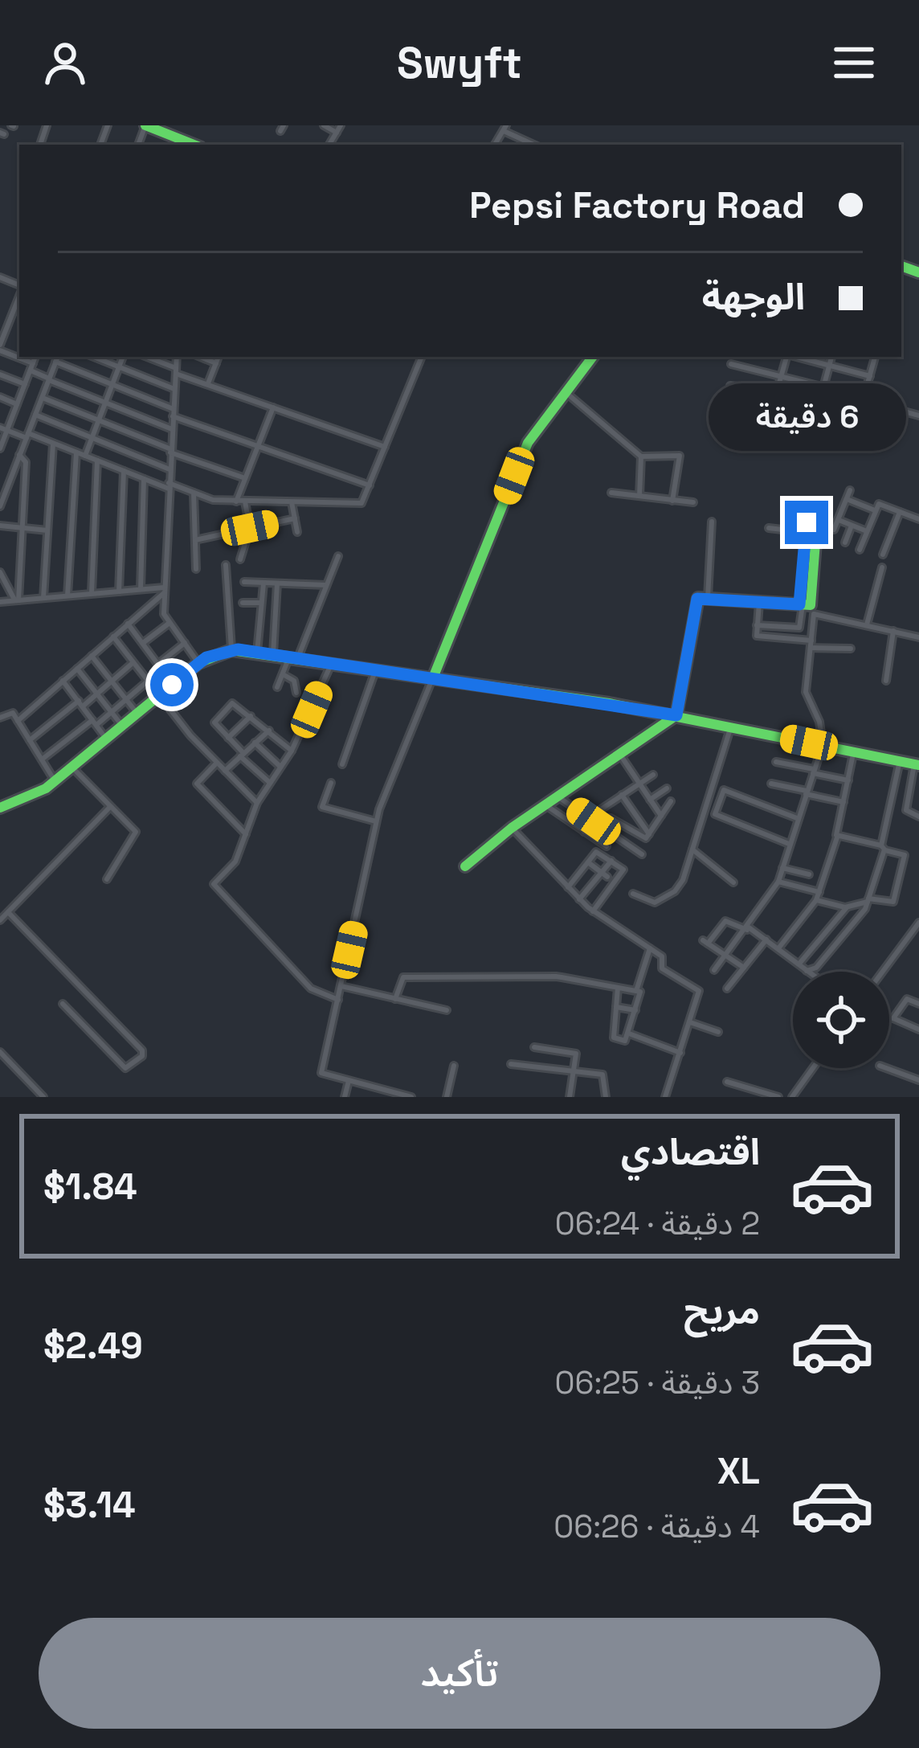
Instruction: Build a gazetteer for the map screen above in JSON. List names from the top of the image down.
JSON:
{
  "page": {
    "header": "Swyft",
    "banner": ["Pepsi Factory Road", "الوجهة"],
    "bubble": "6 دقيقة",
    "list": [
      {
        "name": "اقتصادي",
        "note": "2 دقيقة · 06:24",
        "value": "$1.84"
      },
      {
        "name": "مريح",
        "note": "3 دقيقة · 06:25",
        "value": "$2.49"
      },
      {
        "name": "XL",
        "note": "4 دقيقة · 06:26",
        "value": "$3.14"
      }
    ],
    "buttons": "تأكيد"
  }
}
